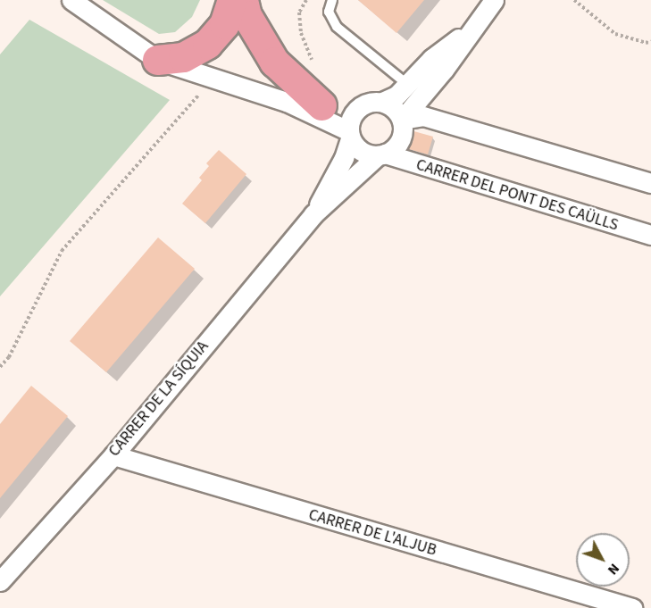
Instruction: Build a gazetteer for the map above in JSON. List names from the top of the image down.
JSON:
{
  "streets": {
    "street": ["CARRER DEL PONT DES CAÜLLS", "CARRER DE LA SÍQUIA", "CARRER DE L'ALJUB"]
  },
  "crossings": [
    ["CARRER DEL PONT DES CAÜLLS", "CARRER DE LA SÍQUIA"],
    ["CARRER DE LA SÍQUIA", "CARRER DE L'ALJUB"]
  ],
  "north": "bottom right"
}
